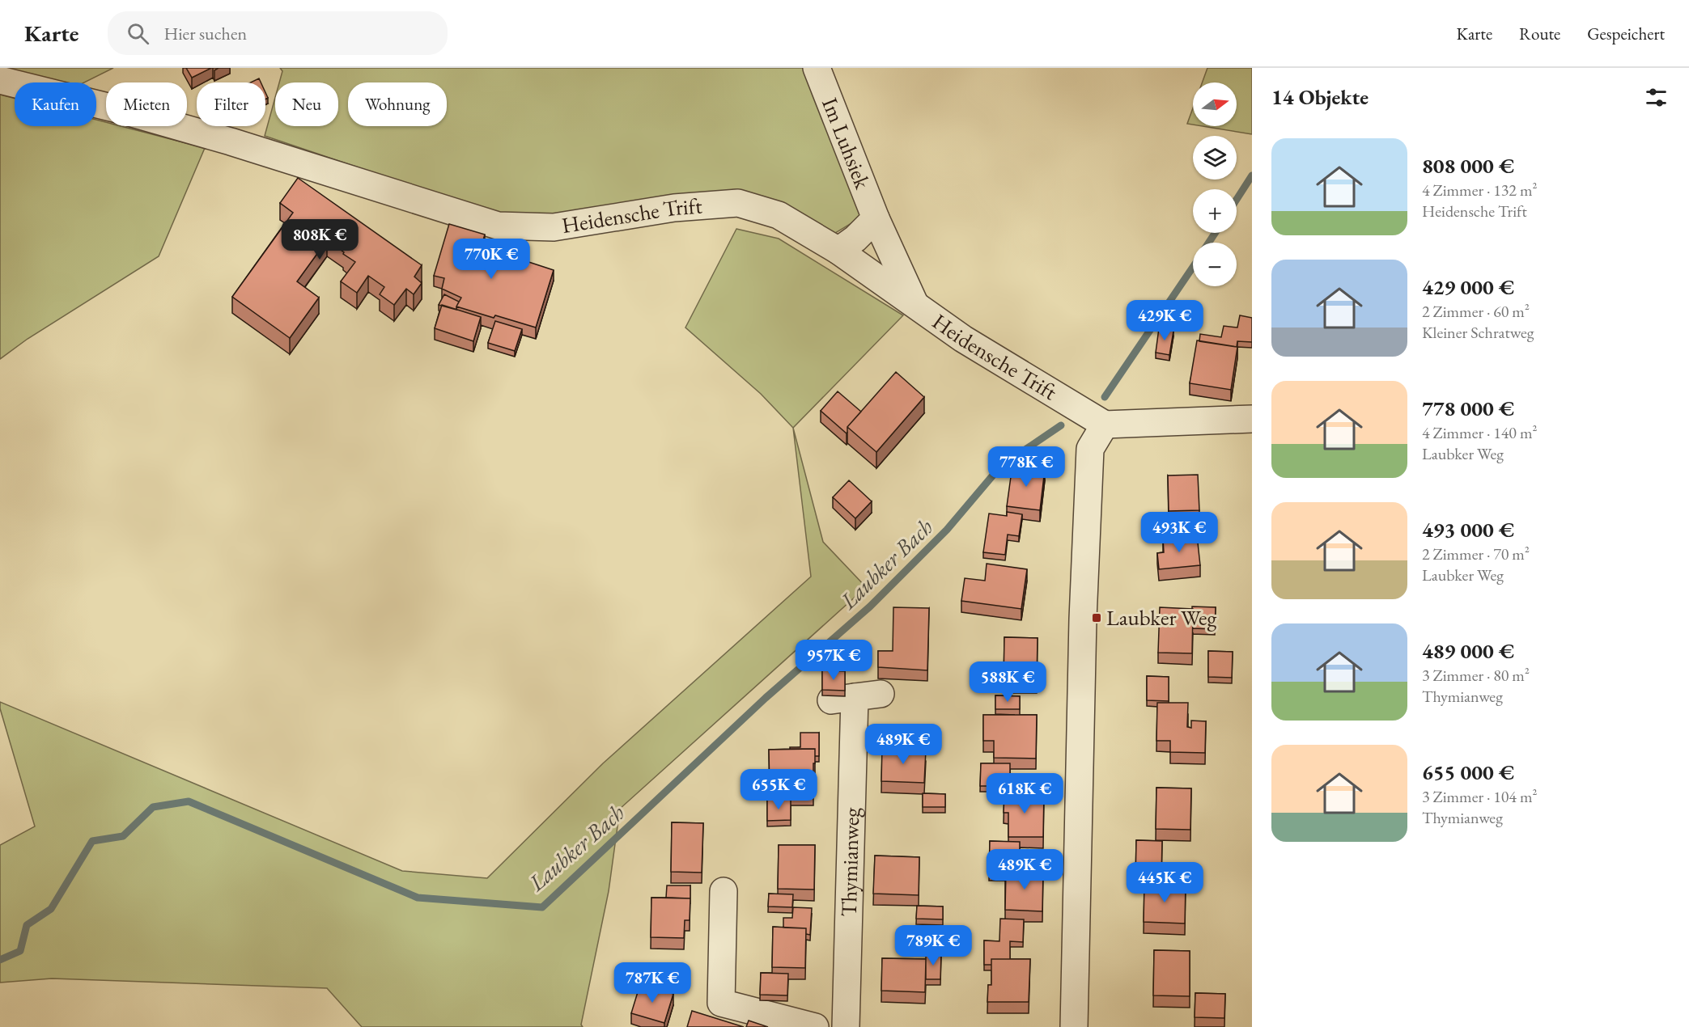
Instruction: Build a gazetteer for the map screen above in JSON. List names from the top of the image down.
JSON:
{
  "streets": {
    "street": ["Im Luhsiek", "Heidensche Trift", "Thymianweg"]
  },
  "crossings": [
    ["Im Luhsiek", "Heidensche Trift"]
  ],
  "water": ["Laubker Bach"],
  "places": {
    "transit": ["Laubker Weg"]
  },
  "north": "right",
  "page": {
    "header": "Karte",
    "search": "Hier suchen",
    "nav": ["Karte", "Route", "Gespeichert"],
    "heading": "14 Objekte",
    "map_buttons": ["+", "−"],
    "chip": [
      "Kaufen",
      "Mieten",
      "Filter",
      "Neu",
      "Wohnung"
    ],
    "list": [
      {
        "name": "808 000 €",
        "note": "4 Zimmer · 132 m² · Heidensche Trift"
      },
      {
        "name": "429 000 €",
        "note": "2 Zimmer · 60 m² · Kleiner Schratweg"
      },
      {
        "name": "778 000 €",
        "note": "4 Zimmer · 140 m² · Laubker Weg"
      },
      {
        "name": "493 000 €",
        "note": "2 Zimmer · 70 m² · Laubker Weg"
      },
      {
        "name": "489 000 €",
        "note": "3 Zimmer · 80 m² · Thymianweg"
      },
      {
        "name": "655 000 €",
        "note": "3 Zimmer · 104 m² · Thymianweg"
      }
    ],
    "price": [
      "808K €",
      "770K €",
      "429K €",
      "778K €",
      "493K €",
      "957K €",
      "588K €",
      "489K €",
      "655K €",
      "618K €",
      "489K €",
      "445K €",
      "789K €",
      "787K €"
    ]
  }
}
